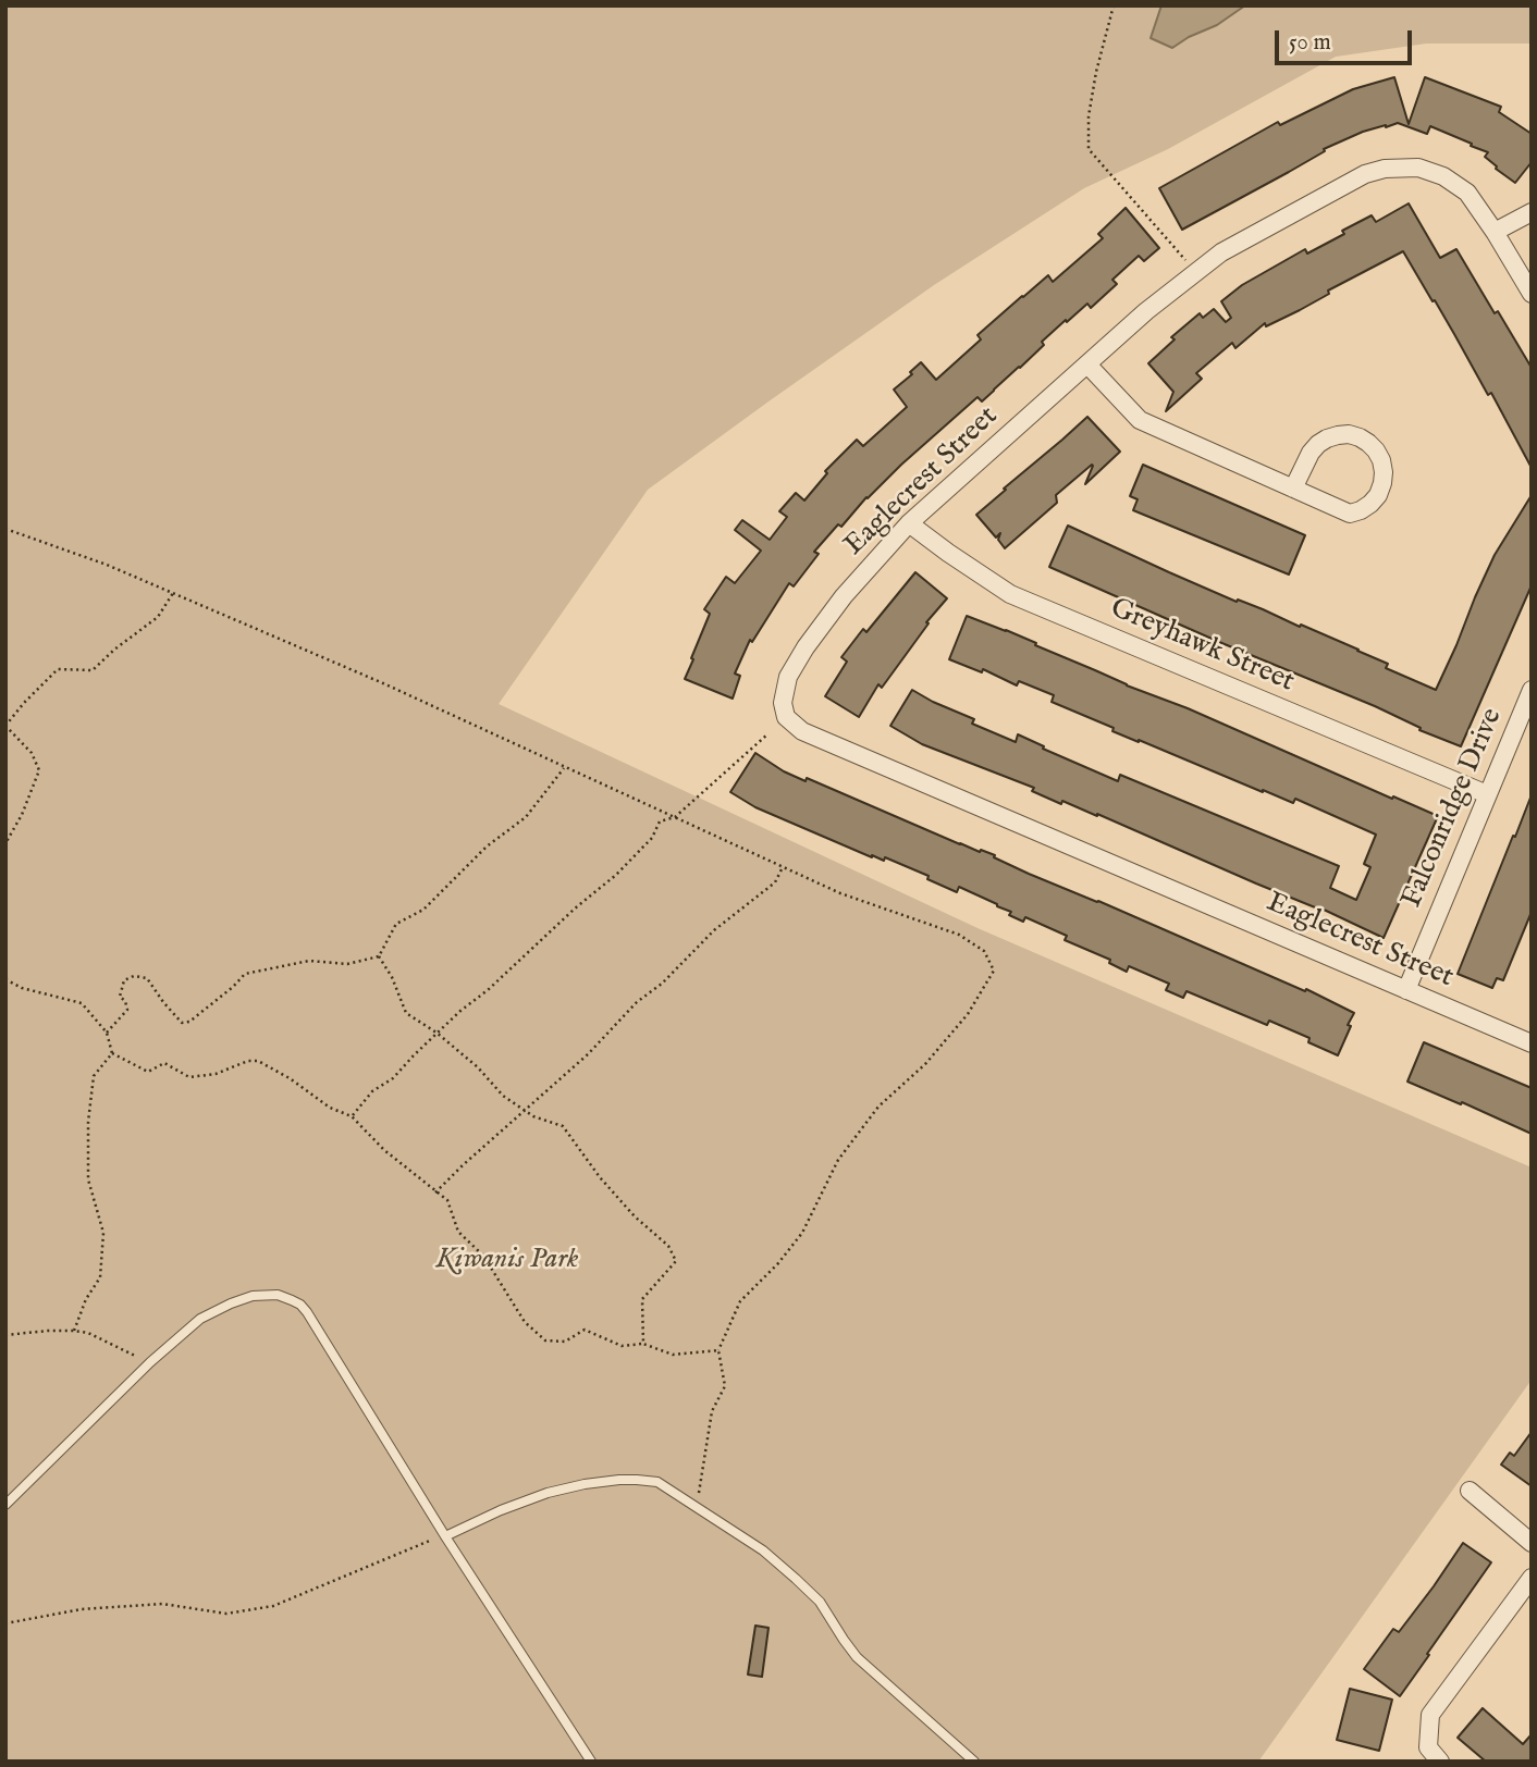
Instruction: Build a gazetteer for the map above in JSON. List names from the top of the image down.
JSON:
{
  "streets": {
    "street": ["Eaglecrest Street", "Greyhawk Street", "Falconridge Drive"]
  },
  "crossings": [
    ["Eaglecrest Street", "Greyhawk Street"],
    ["Eaglecrest Street", "Falconridge Drive"],
    ["Greyhawk Street", "Falconridge Drive"]
  ],
  "parks": ["Kiwanis Park"],
  "scale_bar": "50 m"
}
